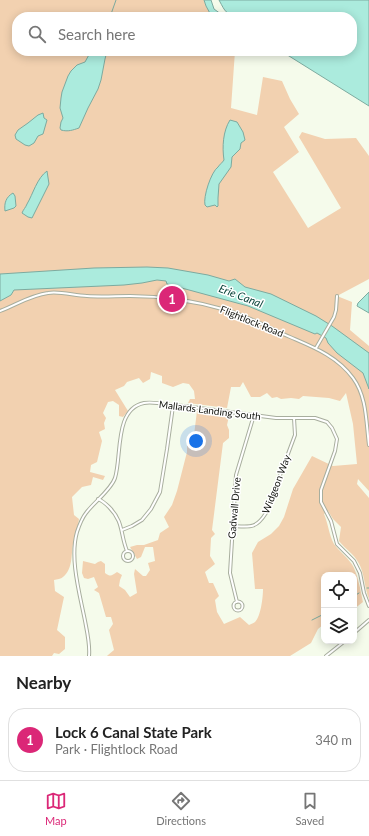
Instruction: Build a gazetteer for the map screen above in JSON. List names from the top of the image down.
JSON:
{
  "streets": {
    "street": [
      "Flightlock Road",
      "Mallards Landing South",
      "Widgeon Way",
      "Gadwall Drive"
    ]
  },
  "crossings": [
    ["Mallards Landing South", "Widgeon Way"],
    ["Mallards Landing South", "Gadwall Drive"],
    ["Widgeon Way", "Gadwall Drive"]
  ],
  "water": ["Erie Canal"],
  "page": {
    "search": "Search here",
    "pins": "1",
    "heading": "Nearby",
    "list": [
      {
        "mark": "1",
        "name": "Lock 6 Canal State Park",
        "note": "Park · Flightlock Road",
        "value": "340 m"
      }
    ],
    "nav": ["Map", "Directions", "Saved"]
  }
}
